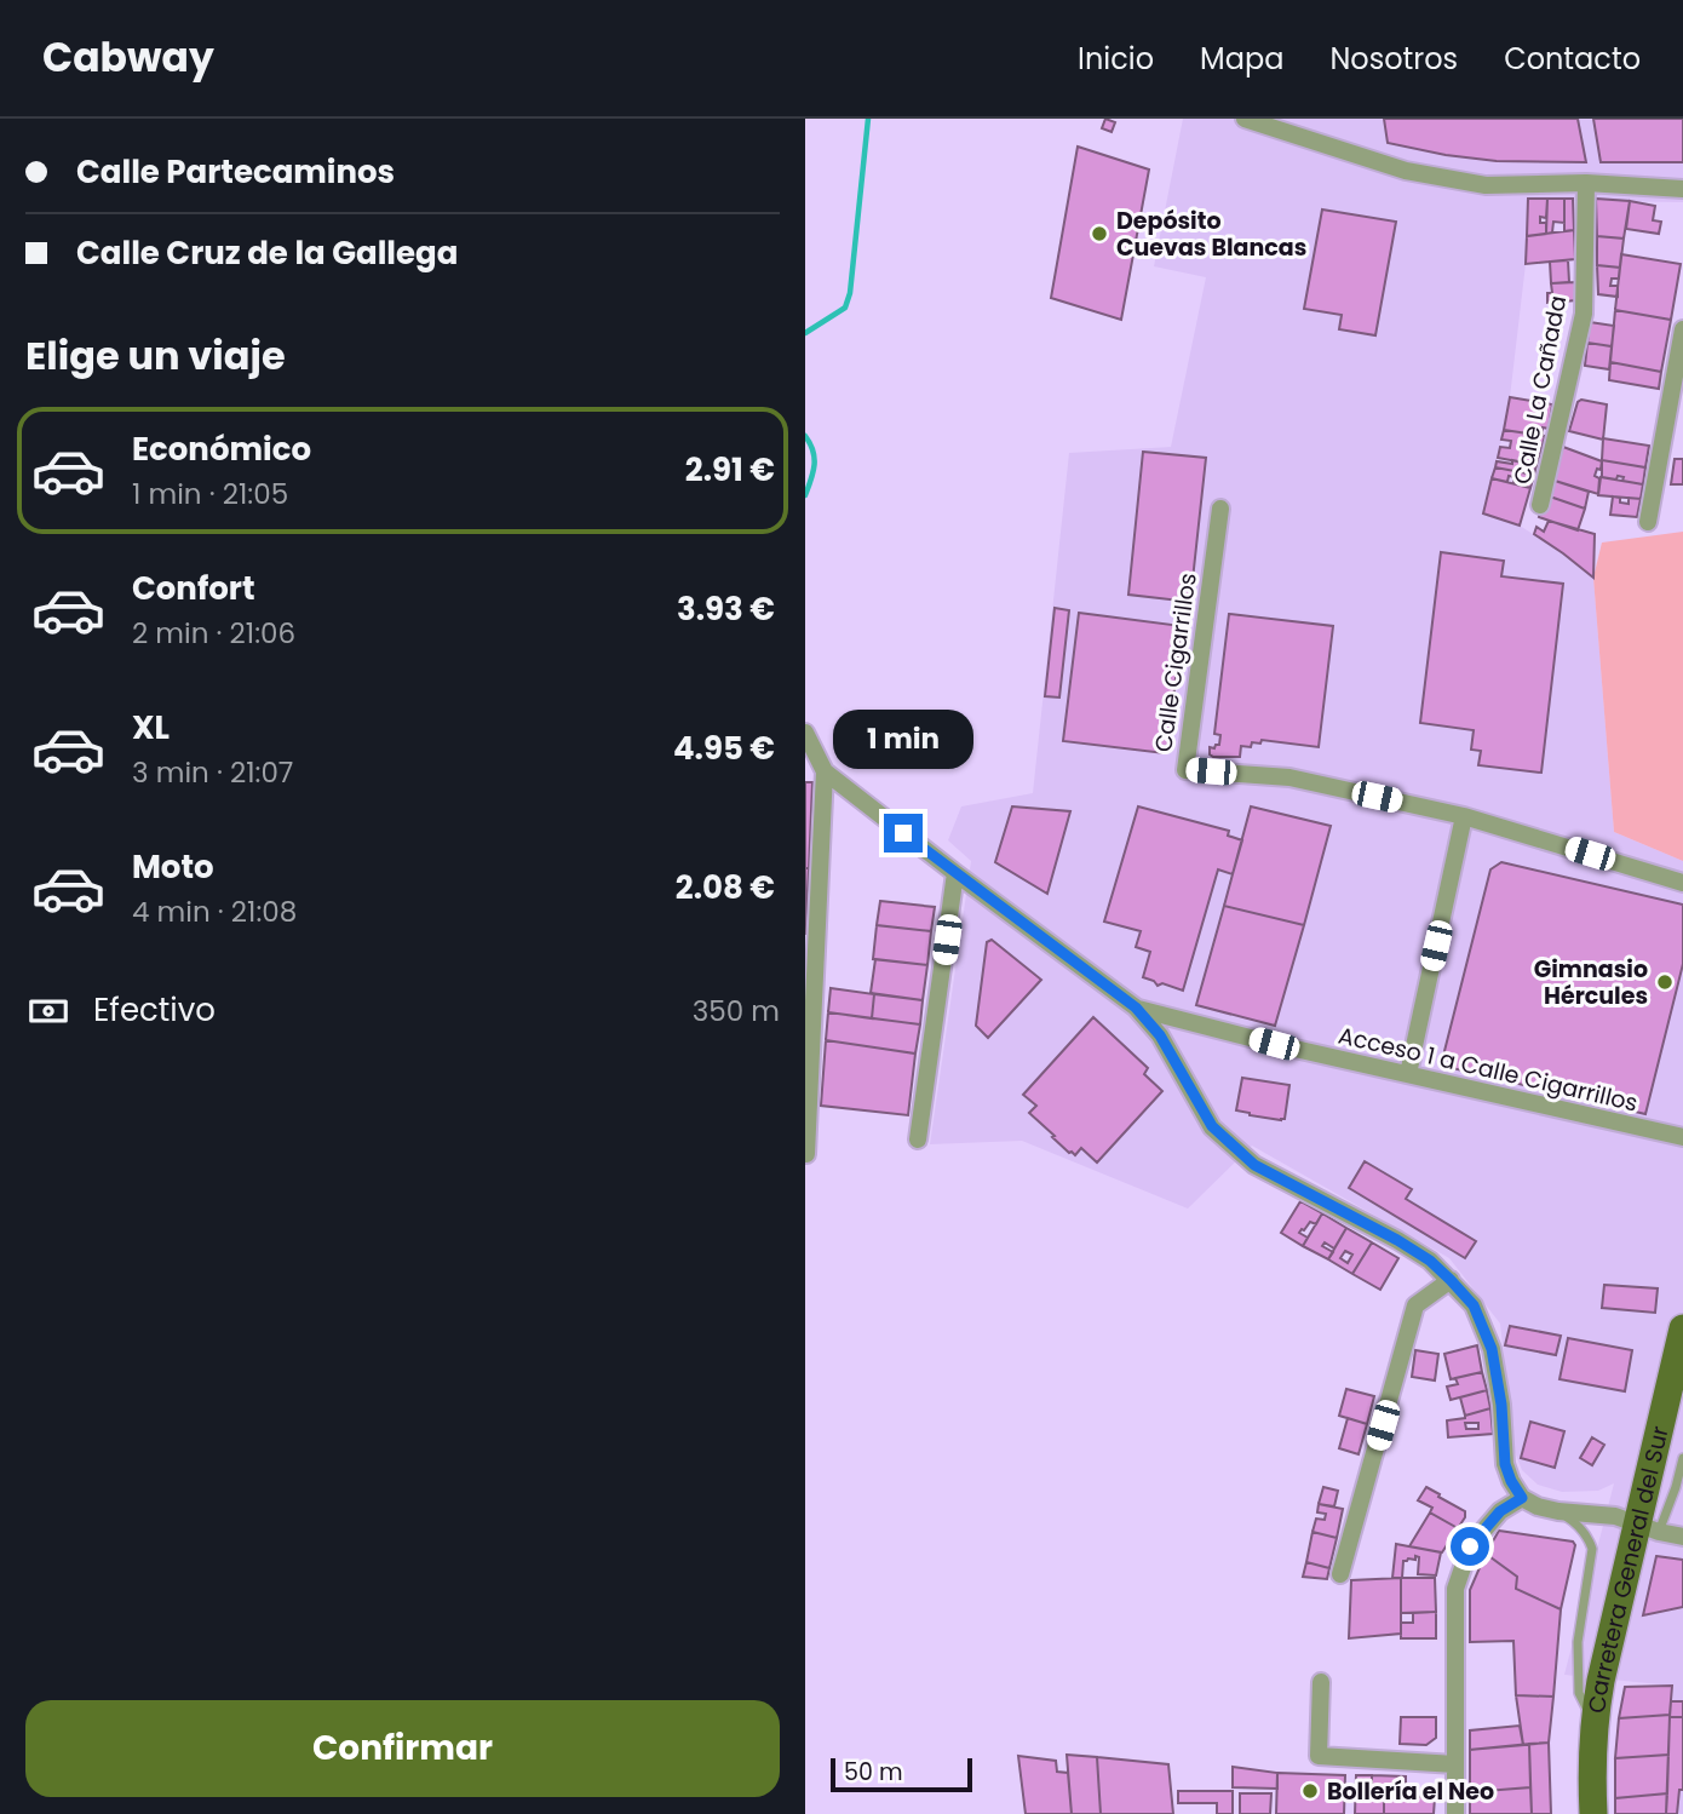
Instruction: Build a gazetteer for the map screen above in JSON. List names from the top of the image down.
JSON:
{
  "streets": {
    "main road": ["Carretera General del Sur"],
    "street": ["Calle La Cañada", "Calle Cigarrillos", "Acceso 1 a Calle Cigarrillos"]
  },
  "places": ["Depósito Cuevas Blancas", "Gimnasio Hércules", "Bollería el Neo"],
  "scale_bar": "50 m",
  "page": {
    "header": "Cabway",
    "nav": [
      "Inicio",
      "Mapa",
      "Nosotros",
      "Contacto"
    ],
    "banner": ["Calle Partecaminos", "Calle Cruz de la Gallega"],
    "heading": "Elige un viaje",
    "list": [
      {
        "name": "Económico",
        "note": "1 min · 21:05",
        "value": "2.91 €"
      },
      {
        "name": "Confort",
        "note": "2 min · 21:06",
        "value": "3.93 €"
      },
      {
        "name": "XL",
        "note": "3 min · 21:07",
        "value": "4.95 €"
      },
      {
        "name": "Moto",
        "note": "4 min · 21:08",
        "value": "2.08 €"
      }
    ],
    "bubble": "1 min",
    "pay": ["Efectivo", "350 m"],
    "buttons": "Confirmar",
    "scale": "50 m"
  }
}
